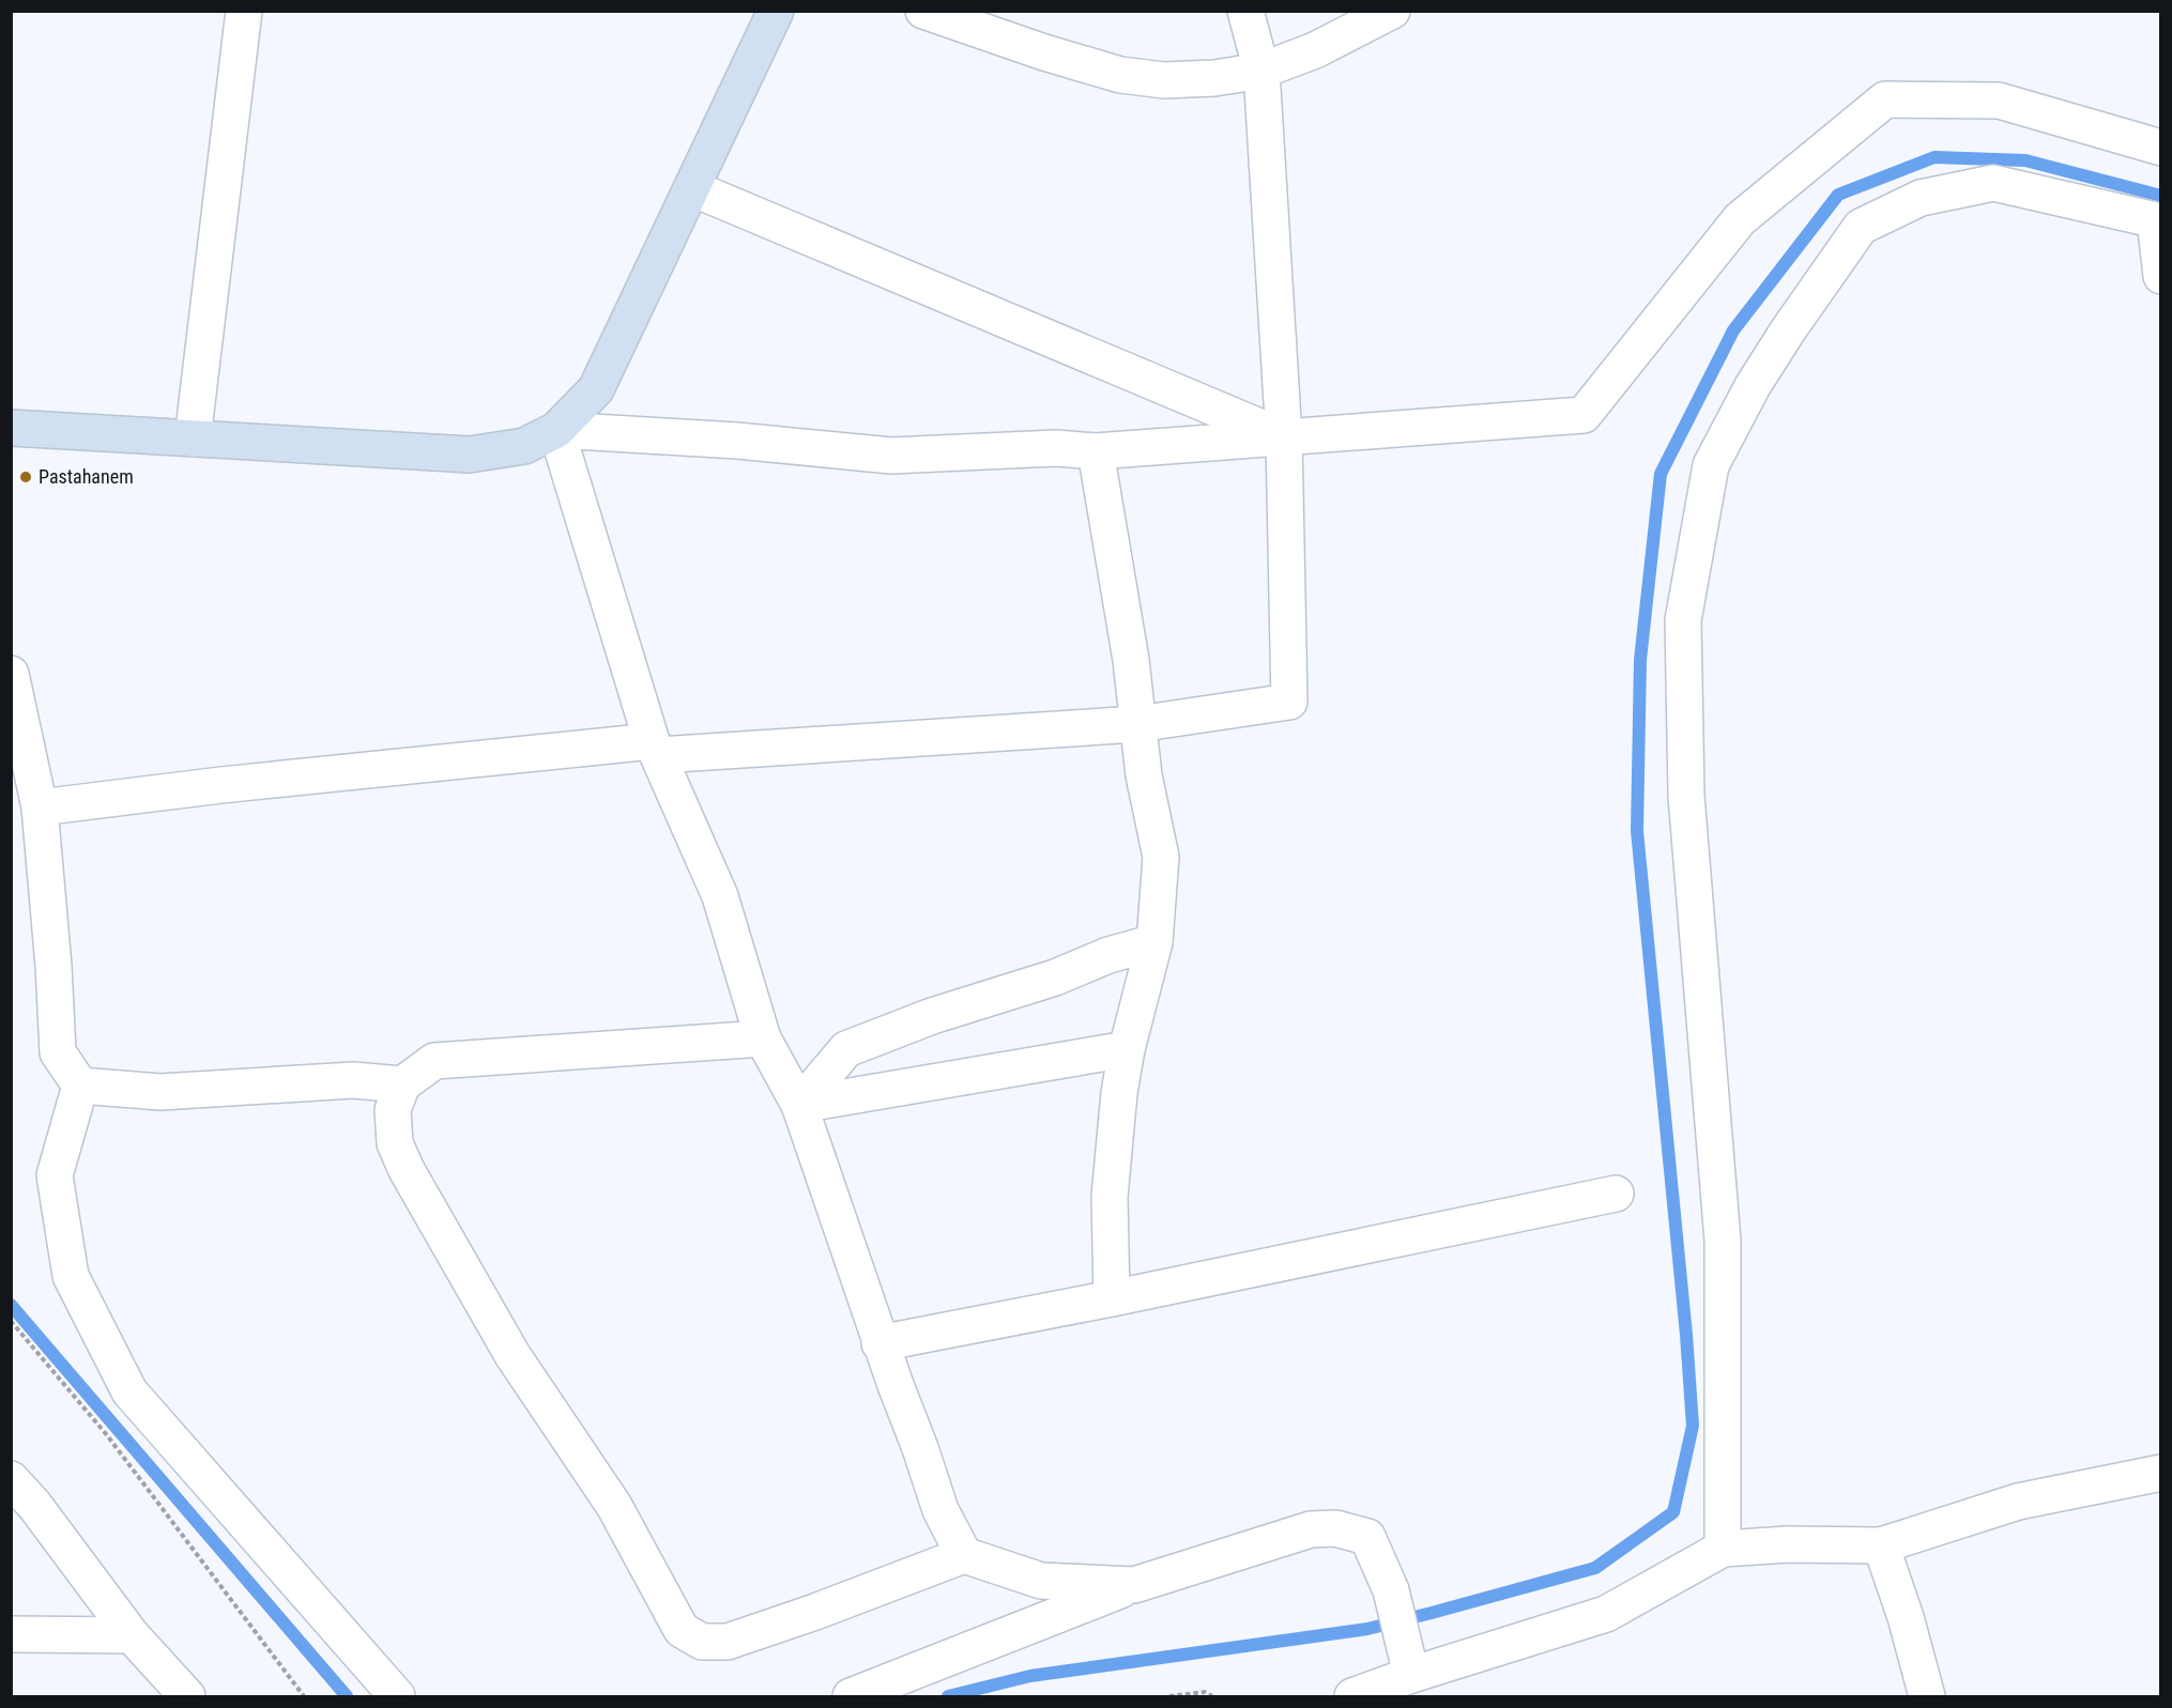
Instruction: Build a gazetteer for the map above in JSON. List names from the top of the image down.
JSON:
{
  "places": ["Pastahanem"]
}
